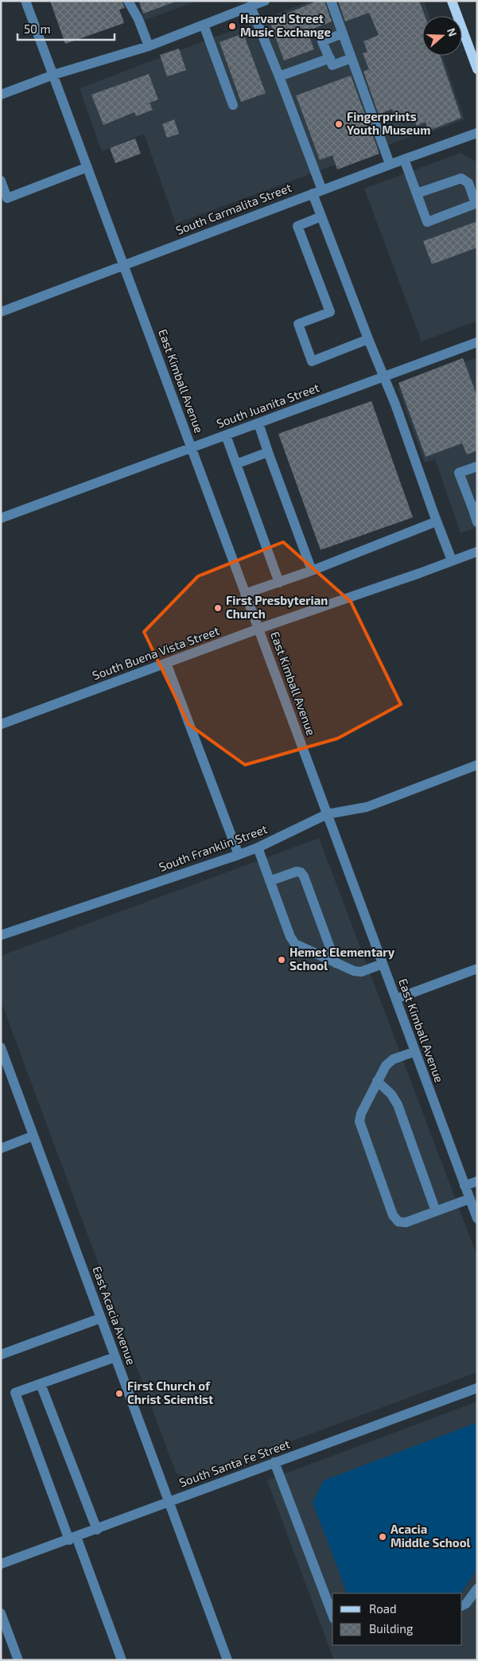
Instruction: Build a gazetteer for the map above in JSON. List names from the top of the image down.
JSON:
{
  "streets": {
    "street": [
      "South Carmalita Street",
      "East Kimball Avenue",
      "South Juanita Street",
      "South Buena Vista Street",
      "South Franklin Street",
      "East Acacia Avenue",
      "South Santa Fe Street"
    ]
  },
  "crossings": [
    ["South Carmalita Street", "East Kimball Avenue"],
    ["East Kimball Avenue", "South Juanita Street"],
    ["East Kimball Avenue", "South Buena Vista Street"],
    ["East Kimball Avenue", "South Franklin Street"],
    ["East Acacia Avenue", "South Santa Fe Street"]
  ],
  "places": [
    "Harvard Street Music Exchange",
    "Fingerprints Youth Museum",
    "First Presbyterian Church",
    "Hemet Elementary School",
    "First Church of Christ Scientist",
    "Acacia Middle School"
  ],
  "legend": ["Road", "Building"],
  "scale_bar": "50 m",
  "north": "right"
}
